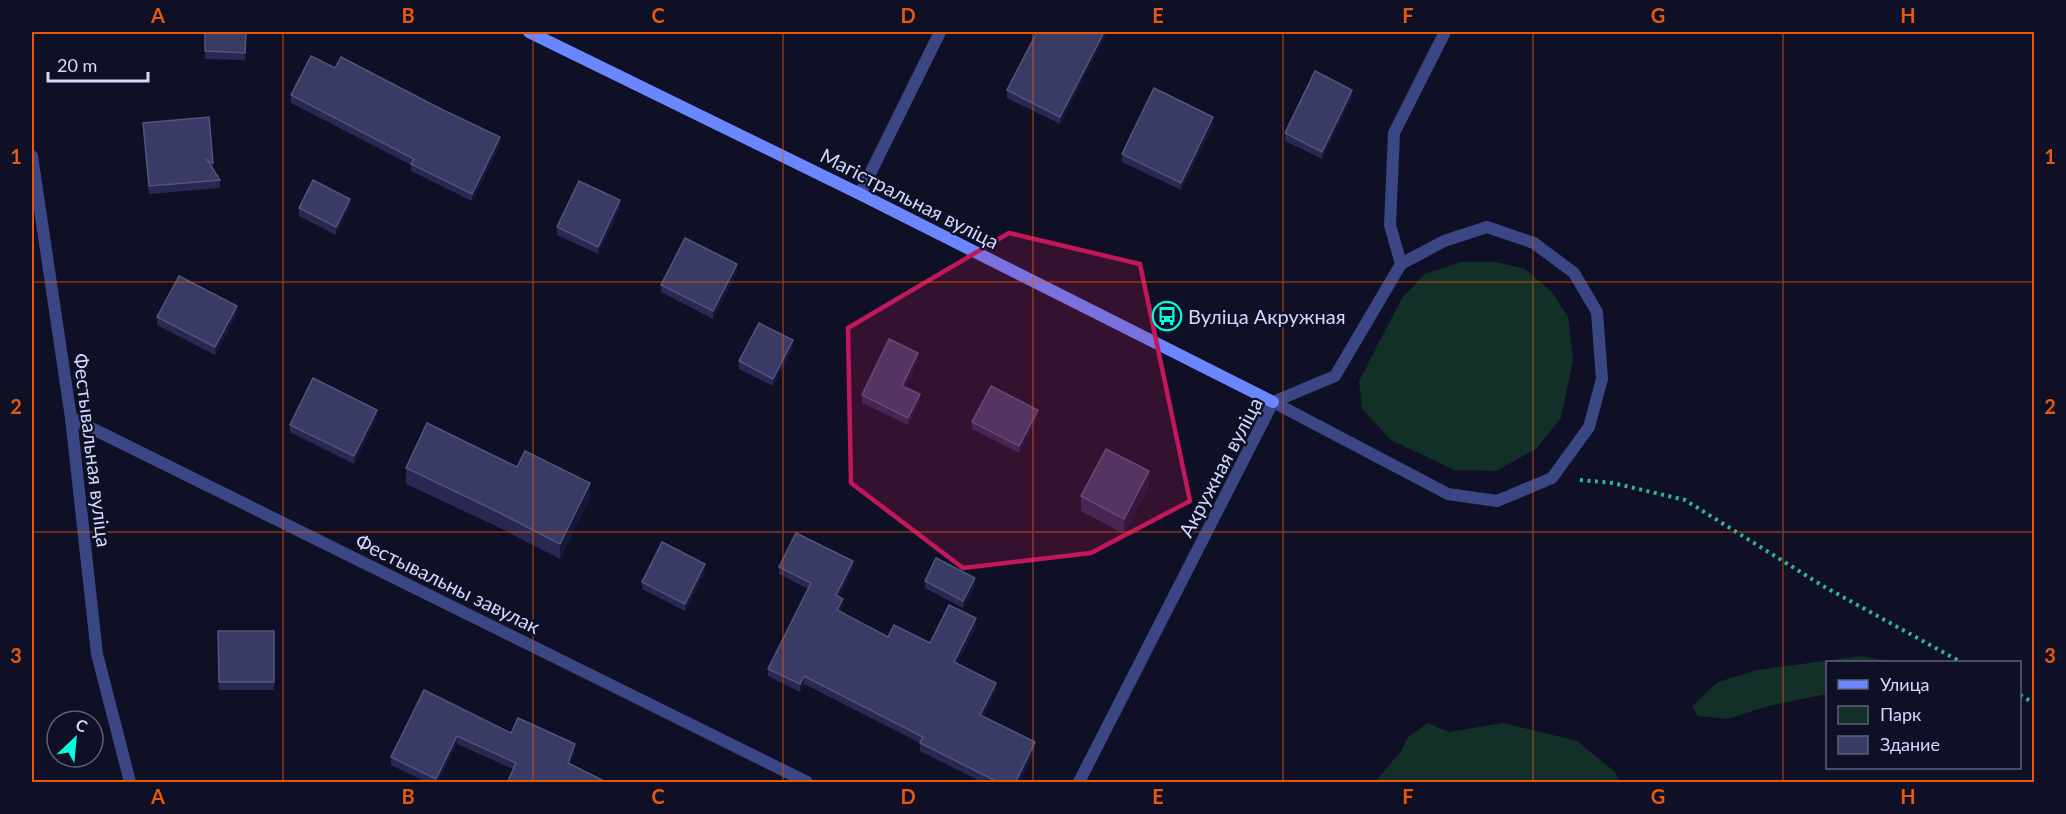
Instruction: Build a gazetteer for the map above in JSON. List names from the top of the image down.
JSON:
{
  "streets": {
    "street": [
      "Магістральная вуліца",
      "Фестывальная вуліца",
      "Акружная вуліца",
      "Фестывальны завулак"
    ]
  },
  "crossings": [
    ["Магістральная вуліца", "Акружная вуліца"],
    ["Фестывальная вуліца", "Фестывальны завулак"]
  ],
  "places": {
    "bus stop": ["Вуліца Акружная"]
  },
  "legend": ["Улица", "Парк", "Здание"],
  "scale_bar": "20 m",
  "north": "top right",
  "grid": {
    "columns": [
      "A",
      "B",
      "C",
      "D",
      "E",
      "F",
      "G",
      "H"
    ],
    "rows": ["1", "2", "3"]
  }
}
